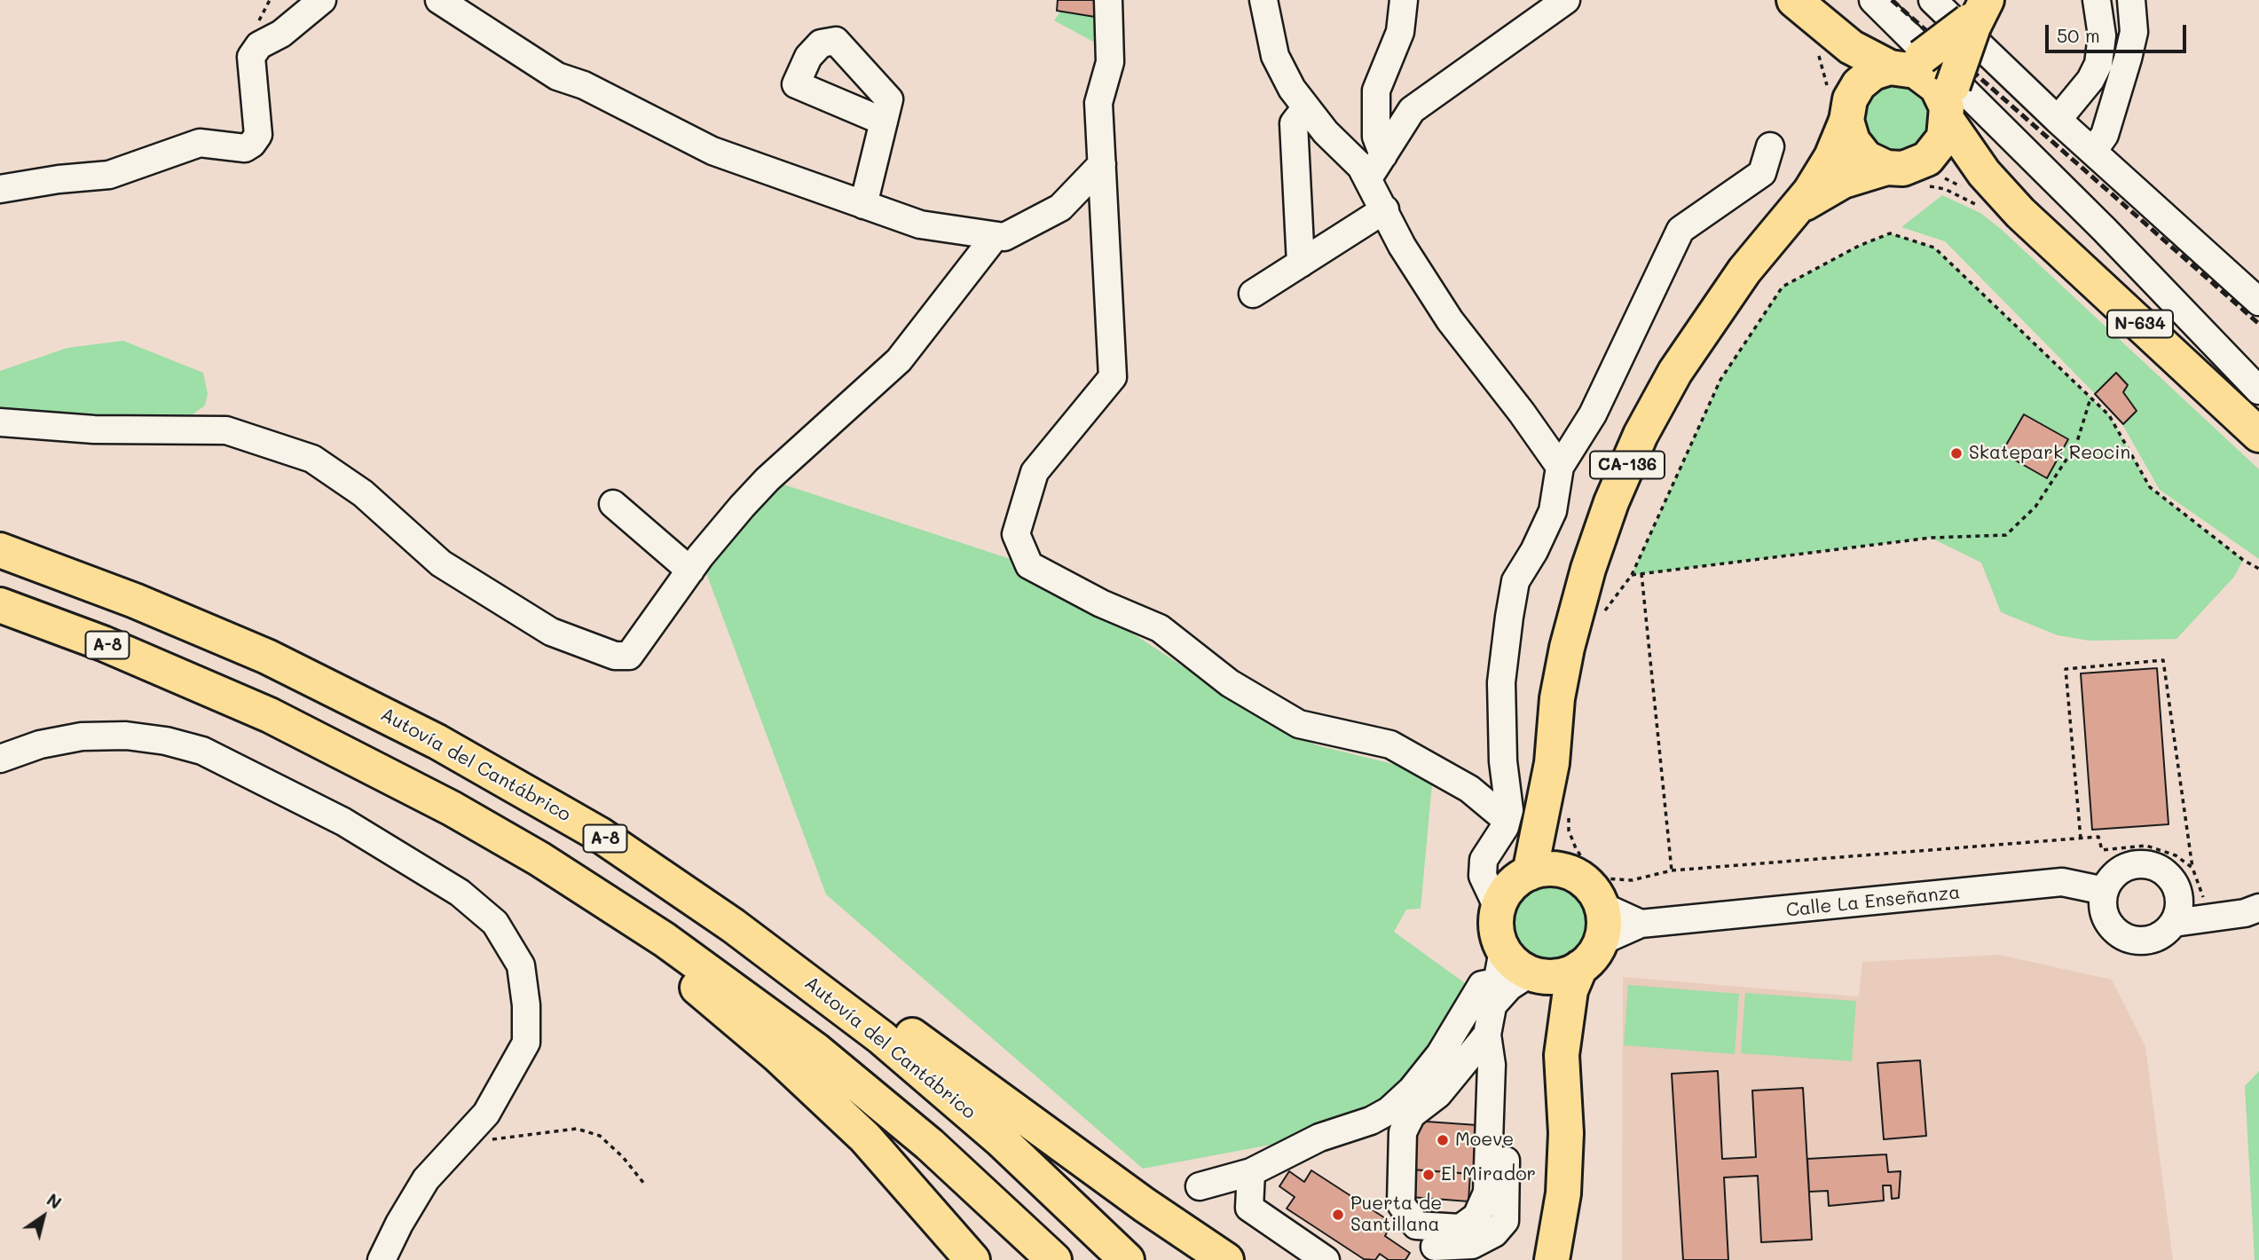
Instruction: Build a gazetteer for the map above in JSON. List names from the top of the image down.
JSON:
{
  "streets": {
    "main road": [
      "N-634",
      "CA-136",
      "A-8",
      "Autovía del Cantábrico"
    ],
    "street": ["Calle La Enseñanza"]
  },
  "places": [
    "Skatepark Reocin",
    "Moeve",
    "El Mirador",
    "Puerta de Santillana"
  ],
  "scale_bar": "50 m",
  "north": "top right"
}
